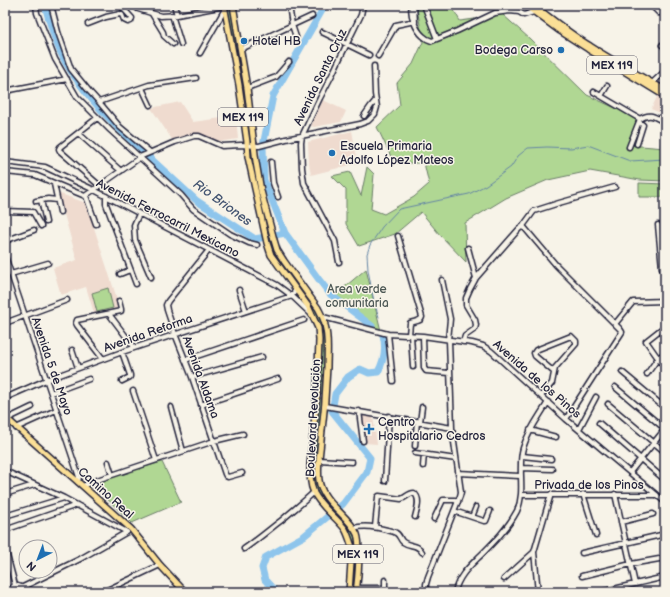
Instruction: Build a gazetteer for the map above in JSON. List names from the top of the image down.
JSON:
{
  "streets": {
    "main road": ["MEX 119", "Boulevard Revolución", "Camino Real"],
    "street": [
      "Avenida Santa Cruz",
      "Avenida Ferrocarril Mexicano",
      "Avenida Reforma",
      "Avenida 5 de Mayo",
      "Avenida Aldama",
      "Avenida de los Pinos",
      "Privada de los Pinos"
    ]
  },
  "crossings": [
    ["MEX 119", "Boulevard Revolución"],
    ["Avenida Ferrocarril Mexicano", "Avenida Reforma"],
    ["Avenida Ferrocarril Mexicano", "Avenida Aldama"],
    ["Avenida Ferrocarril Mexicano", "Boulevard Revolución"],
    ["Avenida Reforma", "Avenida 5 de Mayo"],
    ["Avenida Reforma", "Avenida Aldama"],
    ["Avenida 5 de Mayo", "Camino Real"],
    ["Avenida de los Pinos", "Boulevard Revolución"],
    ["Avenida de los Pinos", "Privada de los Pinos"]
  ],
  "water": ["Rio Briones"],
  "parks": ["Area verde comunitaria"],
  "places": {
    "other": ["Hotel HB", "Bodega Carso", "Escuela Primaria Adolfo López Mateos"],
    "health": ["Centro Hospitalario Cedros"]
  },
  "north": "bottom left"
}
